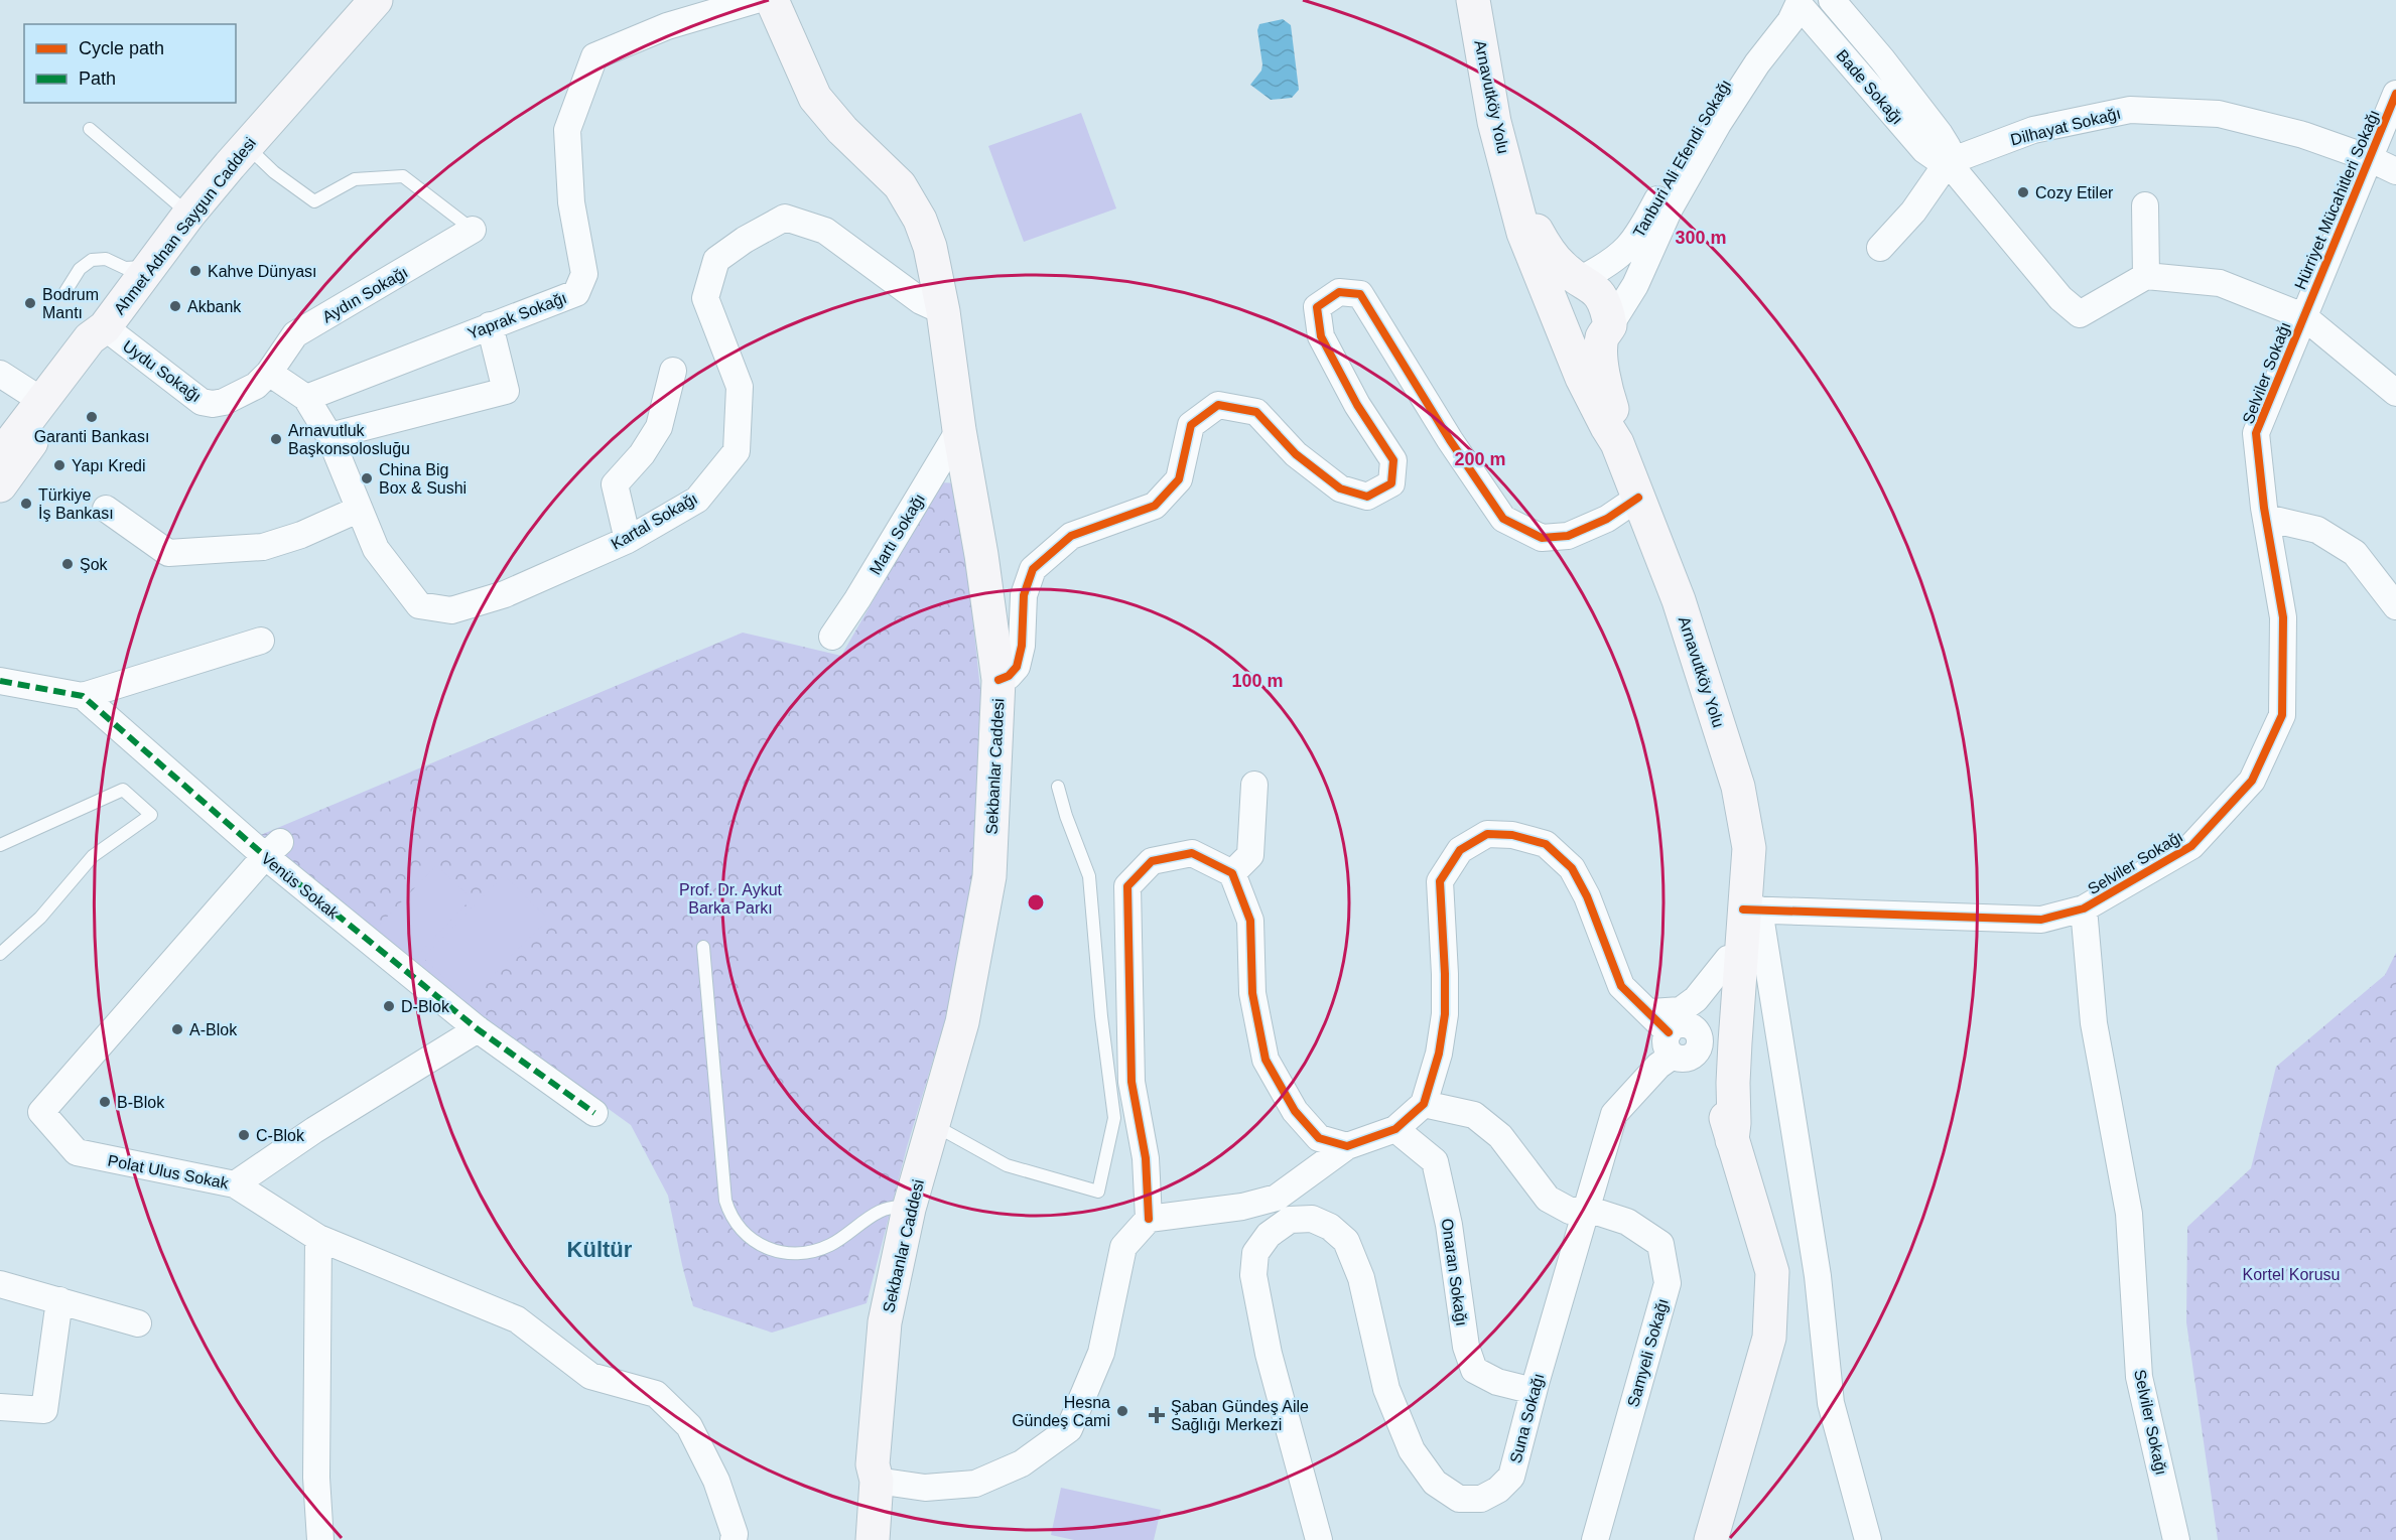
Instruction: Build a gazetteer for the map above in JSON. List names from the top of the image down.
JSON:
{
  "streets": {
    "main road": ["Arnavutköy Yolu", "Ahmet Adnan Saygun Caddesi", "Sekbanlar Caddesi"],
    "street": [
      "Bade Sokağı",
      "Dilhayat Sokağı",
      "Tanburi Ali Efendi Sokağı",
      "Hürriyet Mücahitleri Sokağı",
      "Aydın Sokağı",
      "Yaprak Sokağı",
      "Uydu Sokağı",
      "Selviler Sokağı",
      "Kartal Sokağı",
      "Martı Sokağı",
      "Venüs Sokak",
      "Polat Ulus Sokak",
      "Onaran Sokağı",
      "Samyeli Sokağı",
      "Suna Sokağı"
    ]
  },
  "crossings": [
    ["Bade Sokağı", "Dilhayat Sokağı"],
    ["Bade Sokağı", "Tanburi Ali Efendi Sokağı"],
    ["Arnavutköy Yolu", "Selviler Sokağı"],
    ["Dilhayat Sokağı", "Hürriyet Mücahitleri Sokağı"],
    ["Hürriyet Mücahitleri Sokağı", "Selviler Sokağı"],
    ["Ahmet Adnan Saygun Caddesi", "Uydu Sokağı"],
    ["Aydın Sokağı", "Uydu Sokağı"],
    ["Aydın Sokağı", "Kartal Sokağı"],
    ["Yaprak Sokağı", "Kartal Sokağı"],
    ["Uydu Sokağı", "Kartal Sokağı"],
    ["Kartal Sokağı", "Sekbanlar Caddesi"],
    ["Martı Sokağı", "Sekbanlar Caddesi"],
    ["Venüs Sokak", "Polat Ulus Sokak"],
    ["Onaran Sokağı", "Suna Sokağı"],
    ["Samyeli Sokağı", "Suna Sokağı"]
  ],
  "districts": ["Kültür"],
  "parks": ["Prof. Dr. Aykut Barka Parkı", "Kortel Korusu"],
  "places": {
    "other": [
      "Cozy Etiler",
      "Kahve Dünyası",
      "Bodrum Mantı",
      "Akbank",
      "Garanti Bankası",
      "Arnavutluk Başkonsolosluğu",
      "Yapı Kredi",
      "China Big Box & Sushi",
      "Türkiye İş Bankası",
      "Şok",
      "D-Blok",
      "A-Blok",
      "B-Blok",
      "C-Blok",
      "Hesna Gündeş Cami"
    ],
    "health": ["Şaban Gündeş Aile Sağlığı Merkezi"]
  },
  "legend": ["Cycle path", "Path"],
  "rings": ["300 m", "200 m", "100 m"]
}
